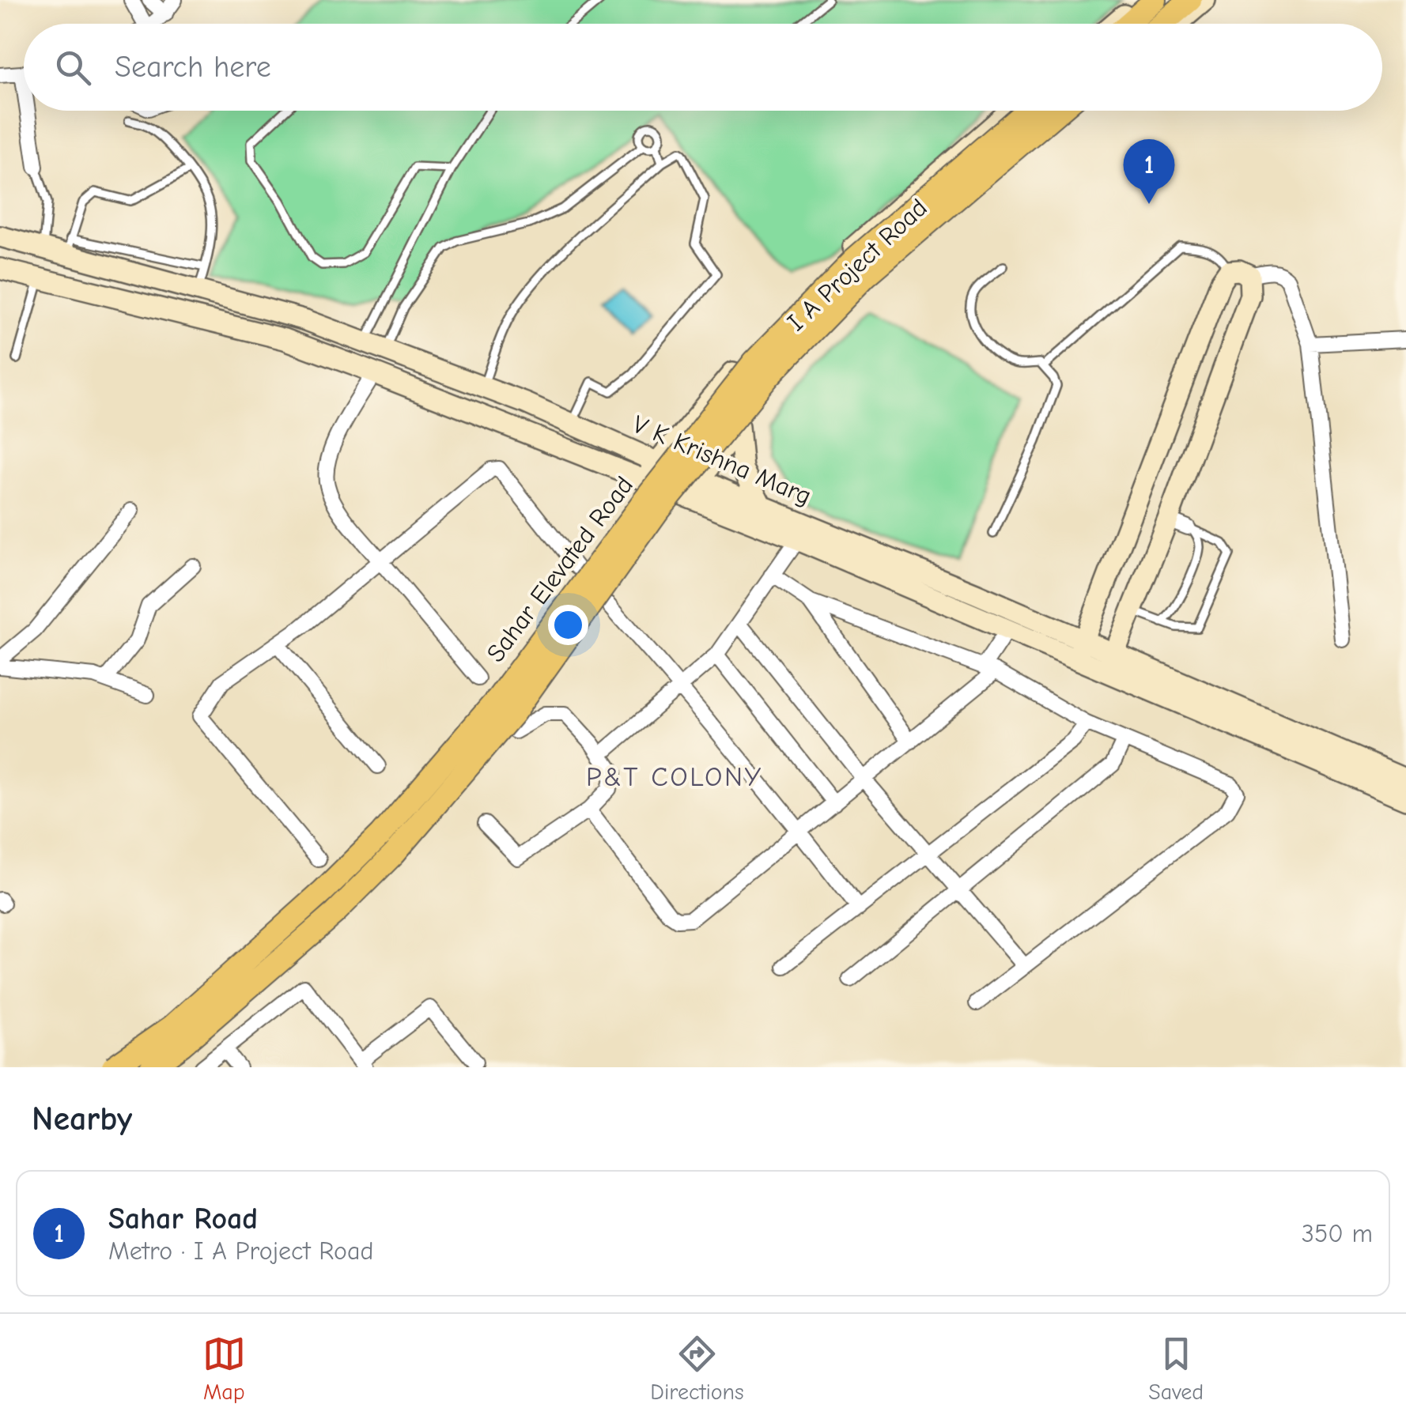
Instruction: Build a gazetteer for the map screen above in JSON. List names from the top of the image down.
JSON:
{
  "streets": {
    "main road": ["I A Project Road", "V K Krishna Marg", "Sahar Elevated Road"]
  },
  "crossings": [
    ["I A Project Road", "V K Krishna Marg"]
  ],
  "districts": ["P&T COLONY"],
  "page": {
    "search": "Search here",
    "pins": "1",
    "heading": "Nearby",
    "list": [
      {
        "mark": "1",
        "name": "Sahar Road",
        "note": "Metro · I A Project Road",
        "value": "350 m"
      }
    ],
    "nav": ["Map", "Directions", "Saved"]
  }
}
